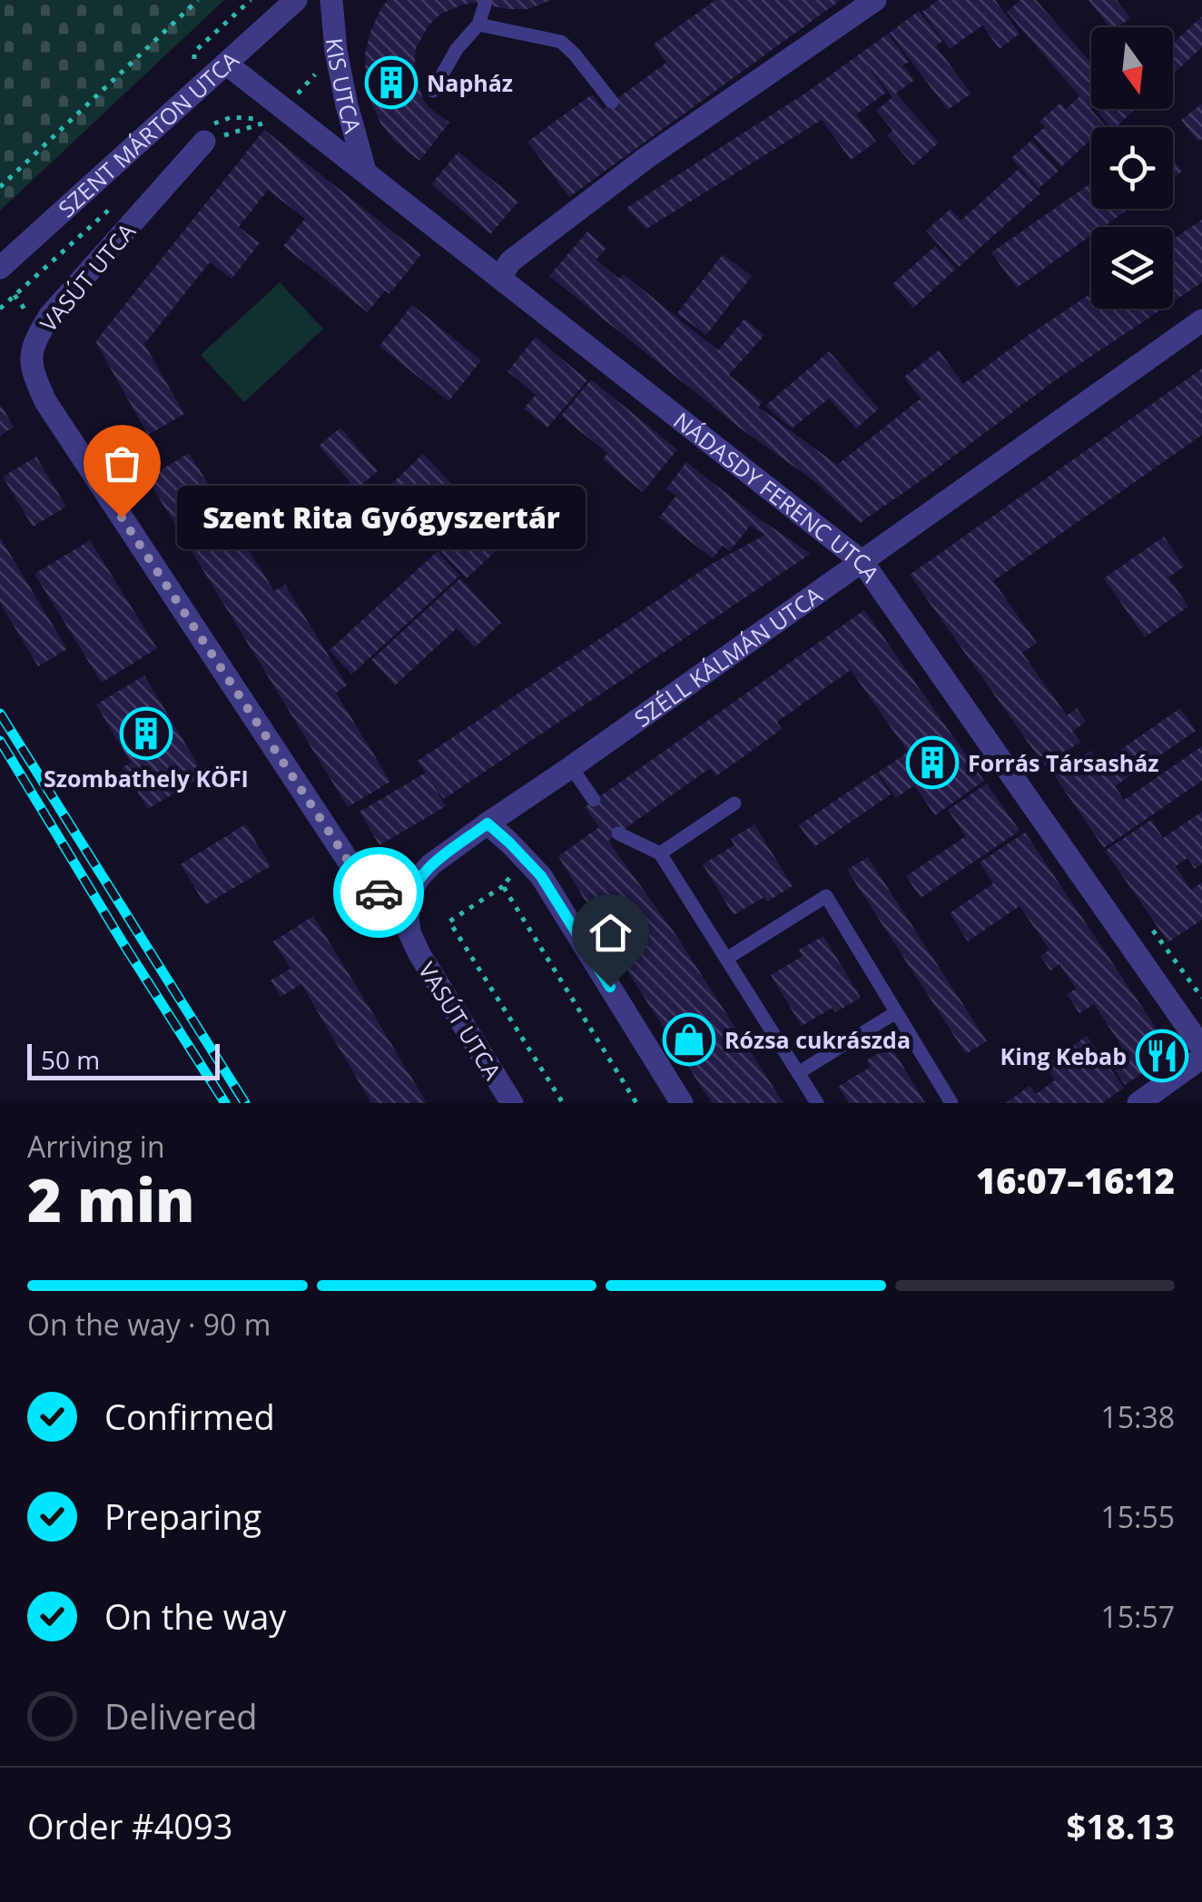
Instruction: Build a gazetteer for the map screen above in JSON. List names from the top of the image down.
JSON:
{
  "streets": {
    "street": [
      "KIS UTCA",
      "SZENT MÁRTON UTCA",
      "VASÚT UTCA",
      "NÁDASDY FERENC UTCA",
      "SZÉLL KÁLMÁN UTCA"
    ]
  },
  "crossings": [
    ["KIS UTCA", "NÁDASDY FERENC UTCA"],
    ["SZENT MÁRTON UTCA", "NÁDASDY FERENC UTCA"],
    ["VASÚT UTCA", "SZÉLL KÁLMÁN UTCA"],
    ["NÁDASDY FERENC UTCA", "SZÉLL KÁLMÁN UTCA"]
  ],
  "places": {
    "building": ["Napház", "Szombathely KÖFI", "Forrás Társasház"],
    "other": ["Szent Rita Gyógyszertár"],
    "shop": ["Rózsa cukrászda"],
    "restaurant": ["King Kebab"]
  },
  "scale_bar": "50 m",
  "north": "bottom",
  "page": {
    "bubble": "Szent Rita Gyógyszertár",
    "scale": "50 m",
    "heading": ["2 min", "Arriving in", "16:07–16:12"],
    "panel": ["Order #4093", "$18.13"],
    "bar": "On the way · 90 m",
    "list": [
      ["Confirmed", "15:38"],
      ["Preparing", "15:55"],
      ["On the way", "15:57"],
      "Delivered"
    ]
  }
}
